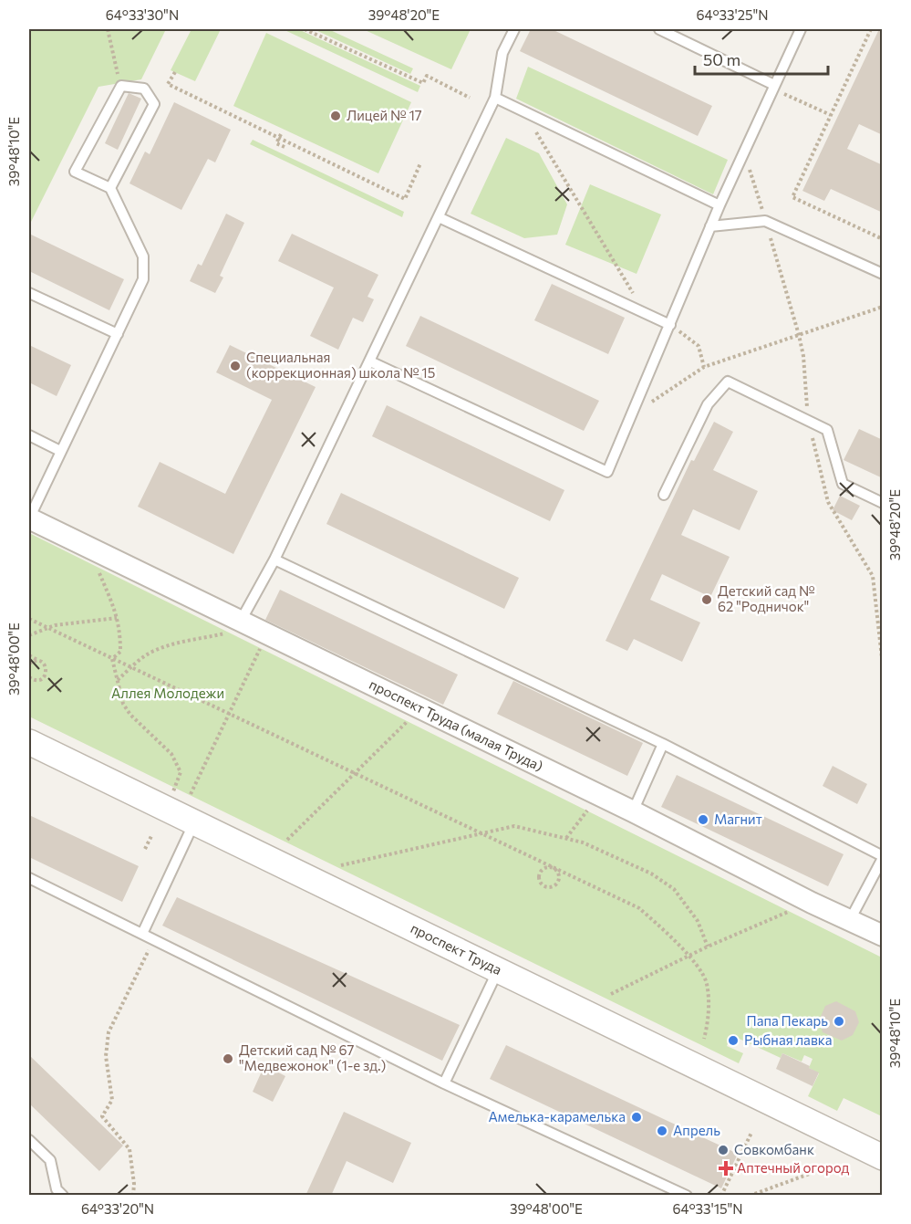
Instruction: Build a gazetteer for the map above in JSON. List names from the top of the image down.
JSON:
{
  "streets": {
    "street": ["проспект Труда (малая Труда)", "проспект Труда"]
  },
  "parks": ["Аллея Молодежи"],
  "places": {
    "other": [
      "Лицей № 17",
      "Специальная (коррекционная) школа № 15",
      "Детский сад № 62 \"Родничок\"",
      "Магнит",
      "Папа Пекарь",
      "Рыбная лавка",
      "Детский сад № 67 \"Медвежонок\" (1-е зд.)",
      "Амелька-карамелька",
      "Апрель",
      "Совкомбанк"
    ],
    "health": ["Аптечный огород"]
  },
  "scale_bar": "50 m",
  "coordinates": [
    "64°33'30\"N",
    "39°48'20\"E",
    "64°33'25\"N",
    "39°48'10\"E",
    "39°48'00\"E",
    "64°33'20\"N",
    "64°33'15\"N"
  ]
}
